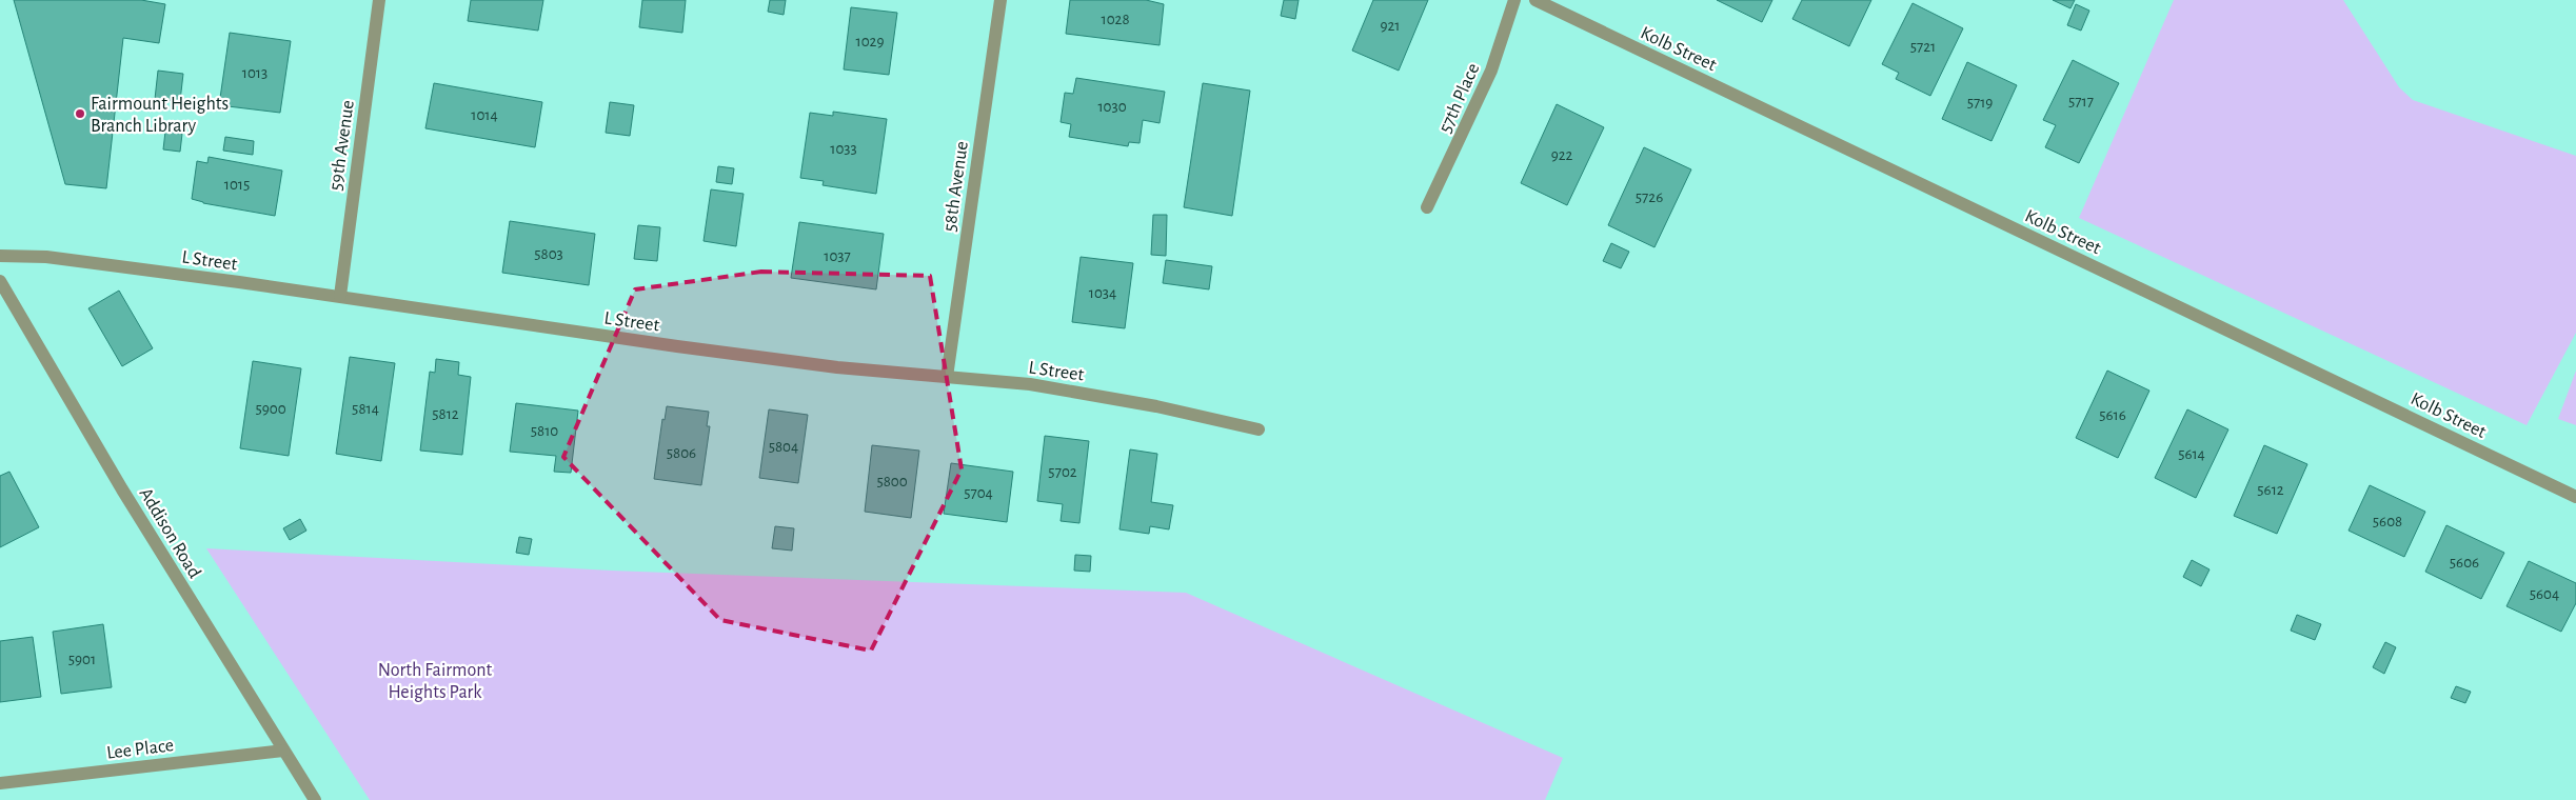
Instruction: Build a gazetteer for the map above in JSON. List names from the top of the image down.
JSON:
{
  "streets": {
    "street": [
      "Kolb Street",
      "57th Place",
      "59th Avenue",
      "58th Avenue",
      "L Street",
      "Addison Road",
      "Lee Place"
    ]
  },
  "crossings": [
    ["59th Avenue", "L Street"],
    ["58th Avenue", "L Street"],
    ["Addison Road", "Lee Place"]
  ],
  "parks": ["North Fairmont Heights Park"],
  "places": ["Fairmount Heights Branch Library"],
  "house_numbers": [
    "1028",
    "921",
    "1029",
    "5721",
    "1013",
    "5717",
    "5719",
    "1030",
    "1014",
    "1033",
    "922",
    "1015",
    "5726",
    "5803",
    "1037",
    "1034",
    "5900",
    "5814",
    "5812",
    "5616",
    "5810",
    "5804",
    "5806",
    "5614",
    "5702",
    "5800",
    "5612",
    "5704",
    "5608",
    "5606",
    "5604",
    "5901"
  ]
}
